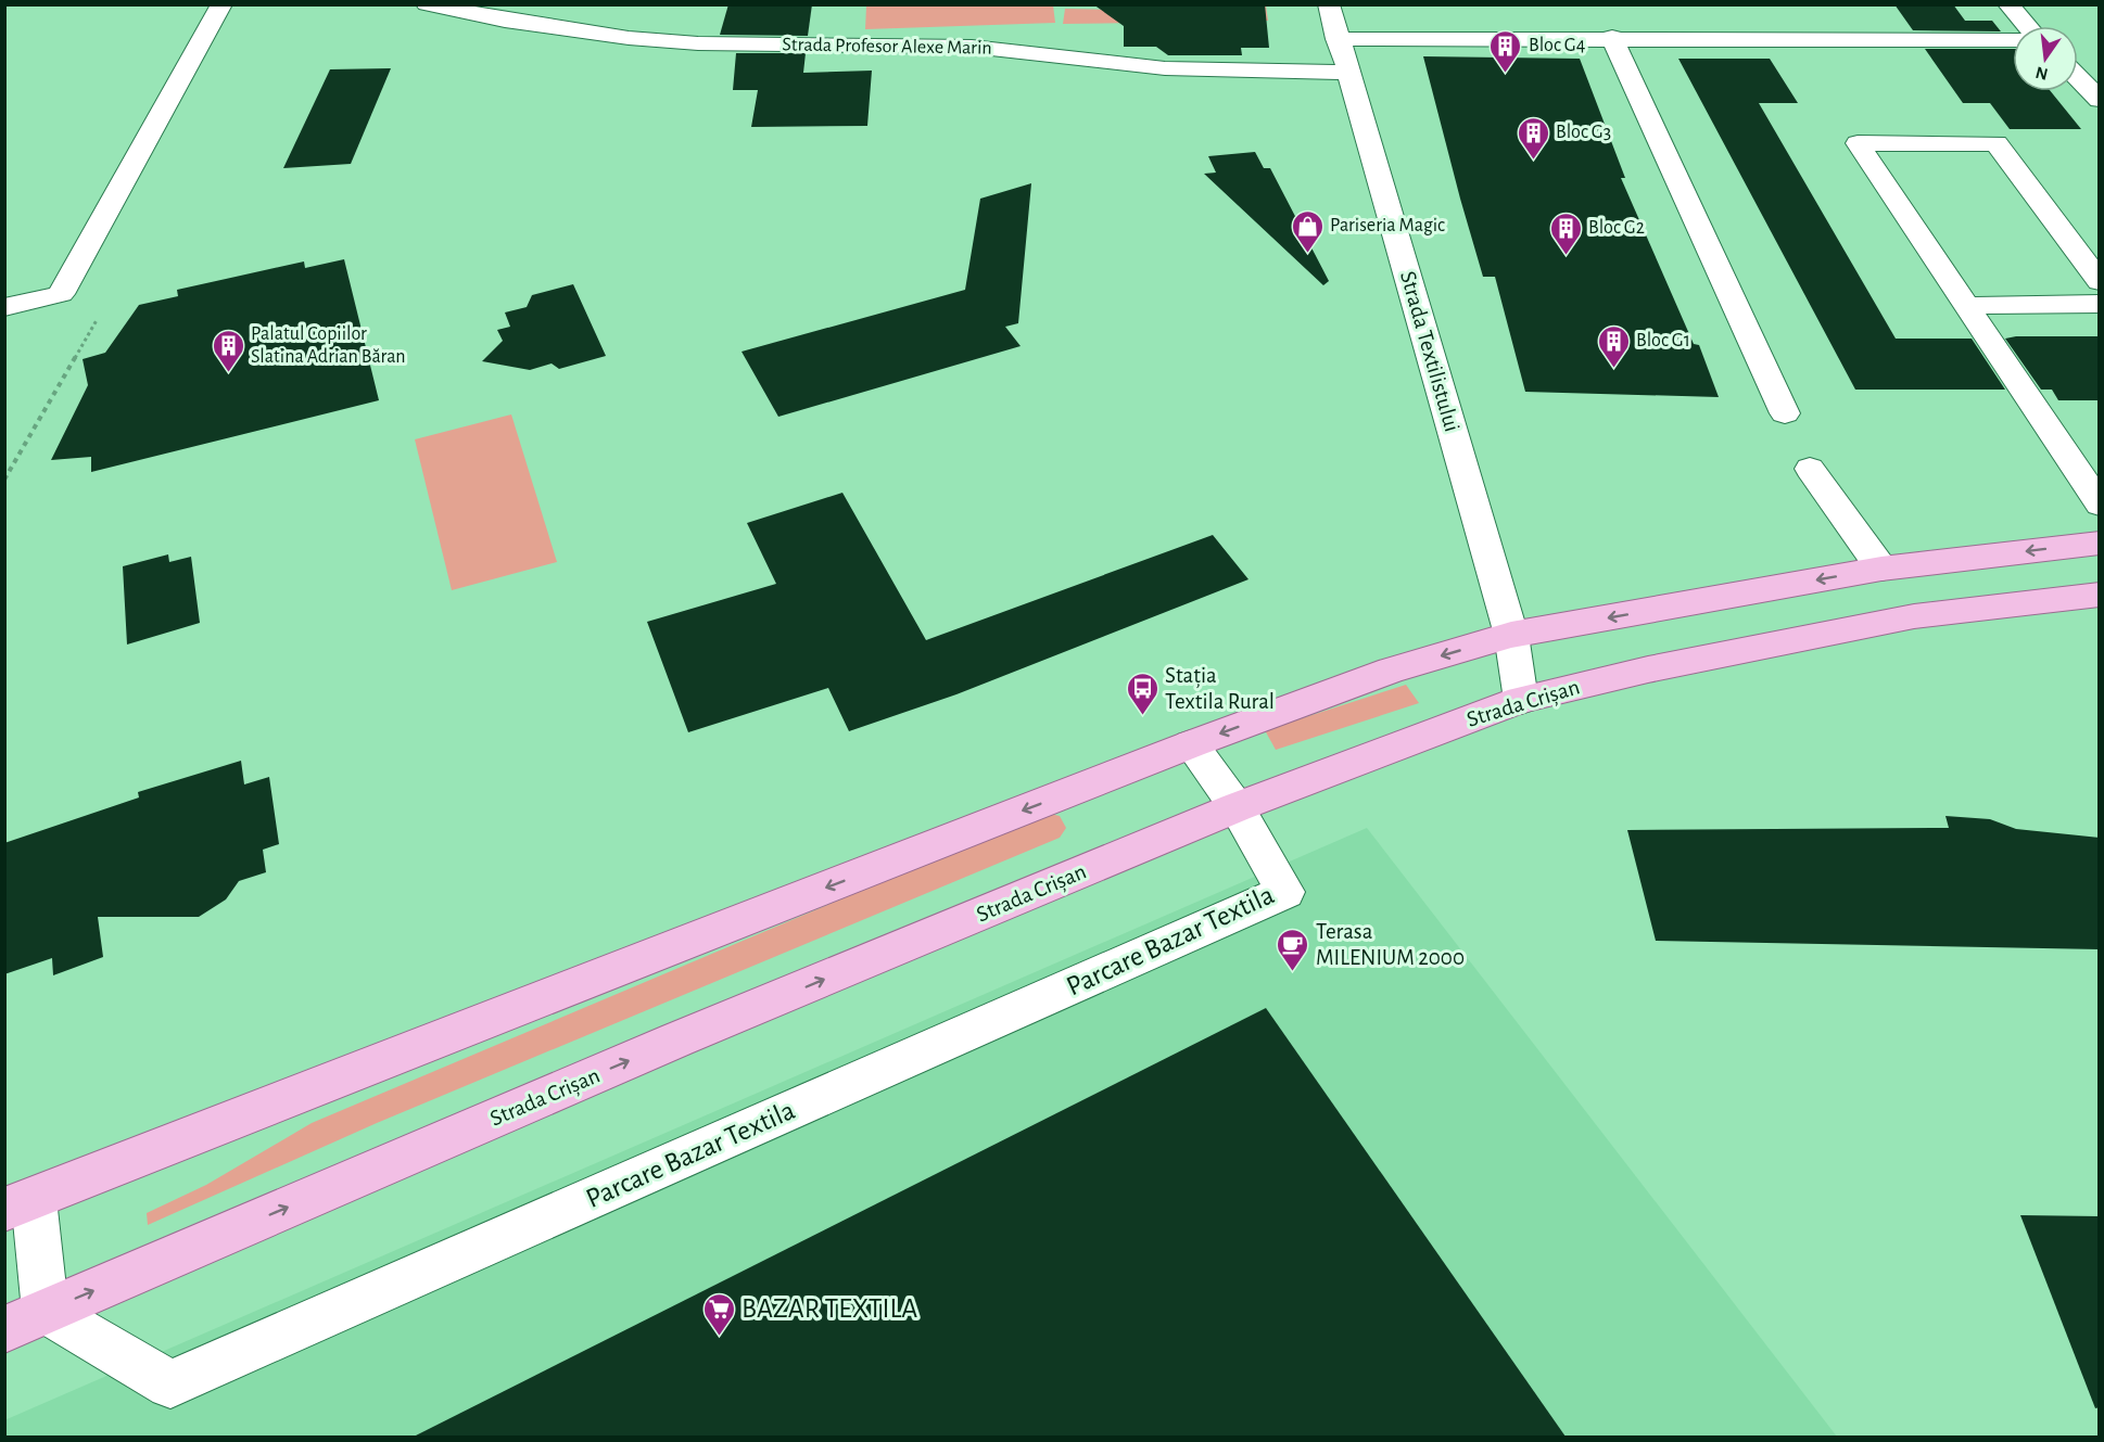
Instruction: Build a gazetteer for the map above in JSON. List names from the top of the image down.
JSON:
{
  "streets": {
    "main road": ["Strada Crișan"],
    "street": ["Strada Profesor Alexe Marin", "Strada Textilistului", "Parcare Bazar Textila"]
  },
  "crossings": [
    ["Strada Profesor Alexe Marin", "Strada Textilistului"],
    ["Strada Textilistului", "Strada Crișan"],
    ["Strada Crișan", "Parcare Bazar Textila"]
  ],
  "places": {
    "building": [
      "Bloc G4",
      "Bloc G3",
      "Bloc G2",
      "Bloc G1",
      "Palatul Copiilor Slatina Adrian Băran"
    ],
    "shop": ["Pariseria Magic"],
    "bus stop": ["Stația Textila Rural"],
    "cafe": ["Terasa MILENIUM 2000"],
    "supermarket": ["BAZAR TEXTILA"]
  },
  "north": "bottom"
}
